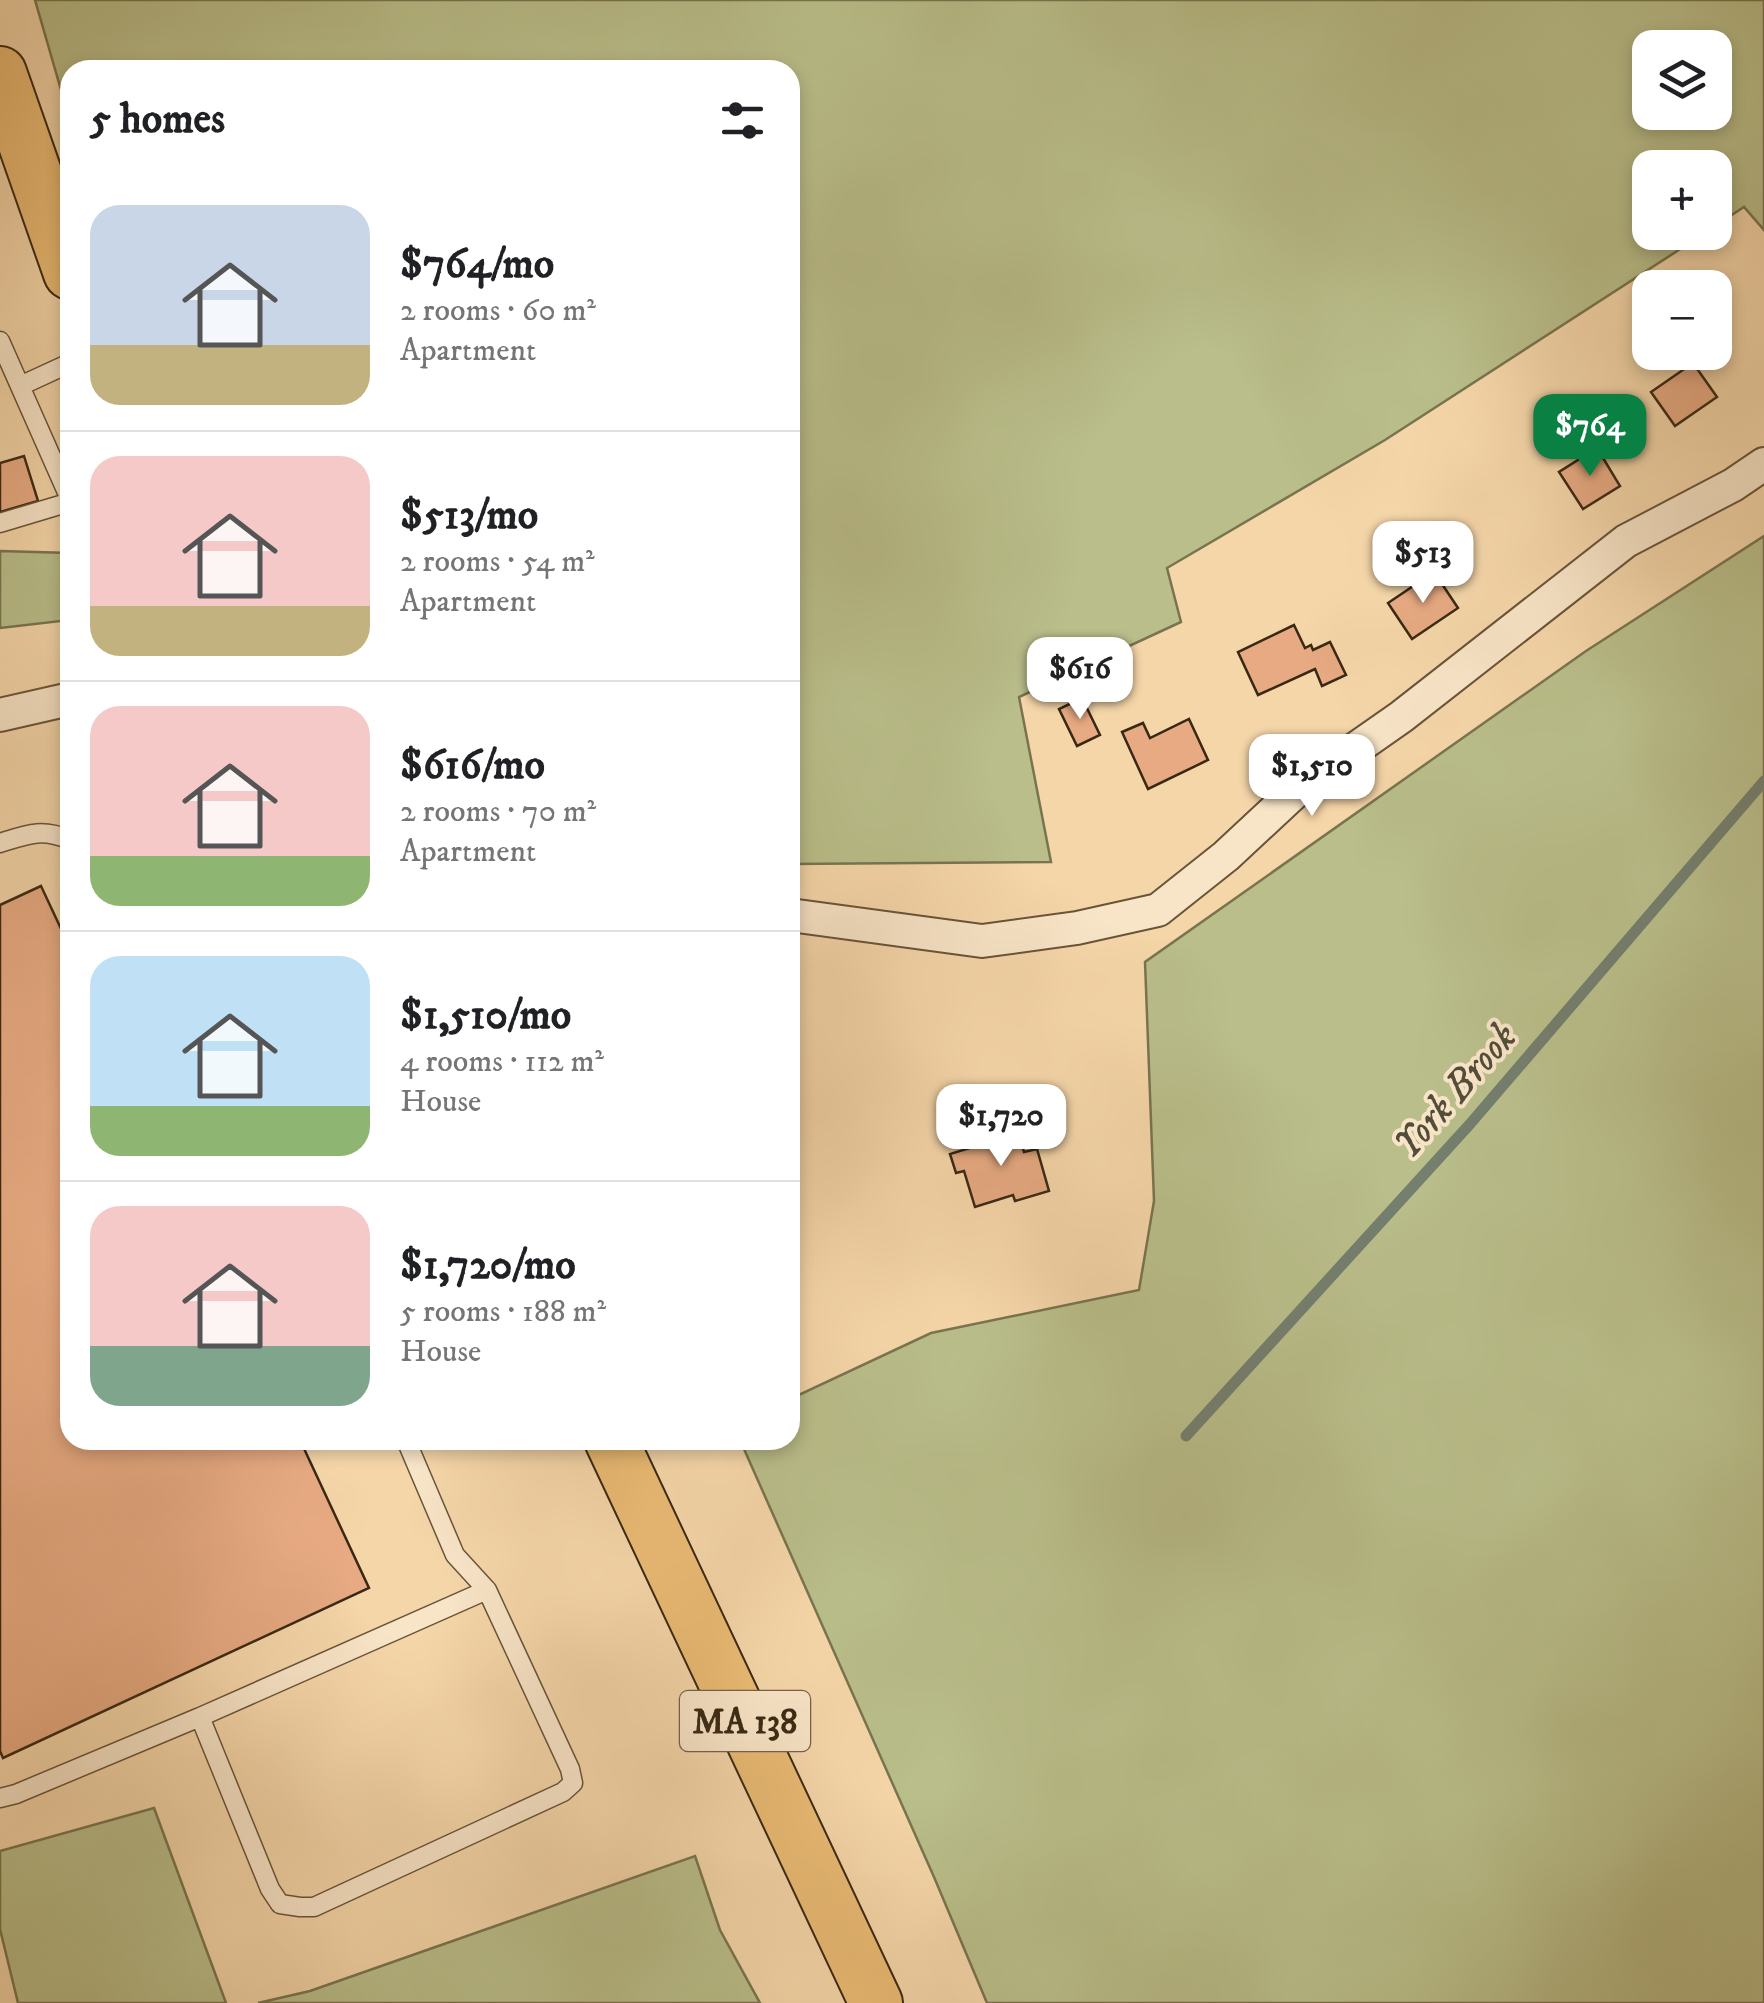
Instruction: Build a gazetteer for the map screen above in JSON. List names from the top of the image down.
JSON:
{
  "streets": {
    "main road": ["MA 138"]
  },
  "water": ["York Brook"],
  "page": {
    "map_buttons": ["+", "−"],
    "heading": "5 homes",
    "list": [
      {
        "name": "$764/mo",
        "note": "2 rooms · 60 m² · Apartment"
      },
      {
        "name": "$513/mo",
        "note": "2 rooms · 54 m² · Apartment"
      },
      {
        "name": "$616/mo",
        "note": "2 rooms · 70 m² · Apartment"
      },
      {
        "name": "$1,510/mo",
        "note": "4 rooms · 112 m² · House"
      },
      {
        "name": "$1,720/mo",
        "note": "5 rooms · 188 m² · House"
      }
    ],
    "price": [
      "$764",
      "$513",
      "$616",
      "$1,510",
      "$1,720"
    ]
  }
}
